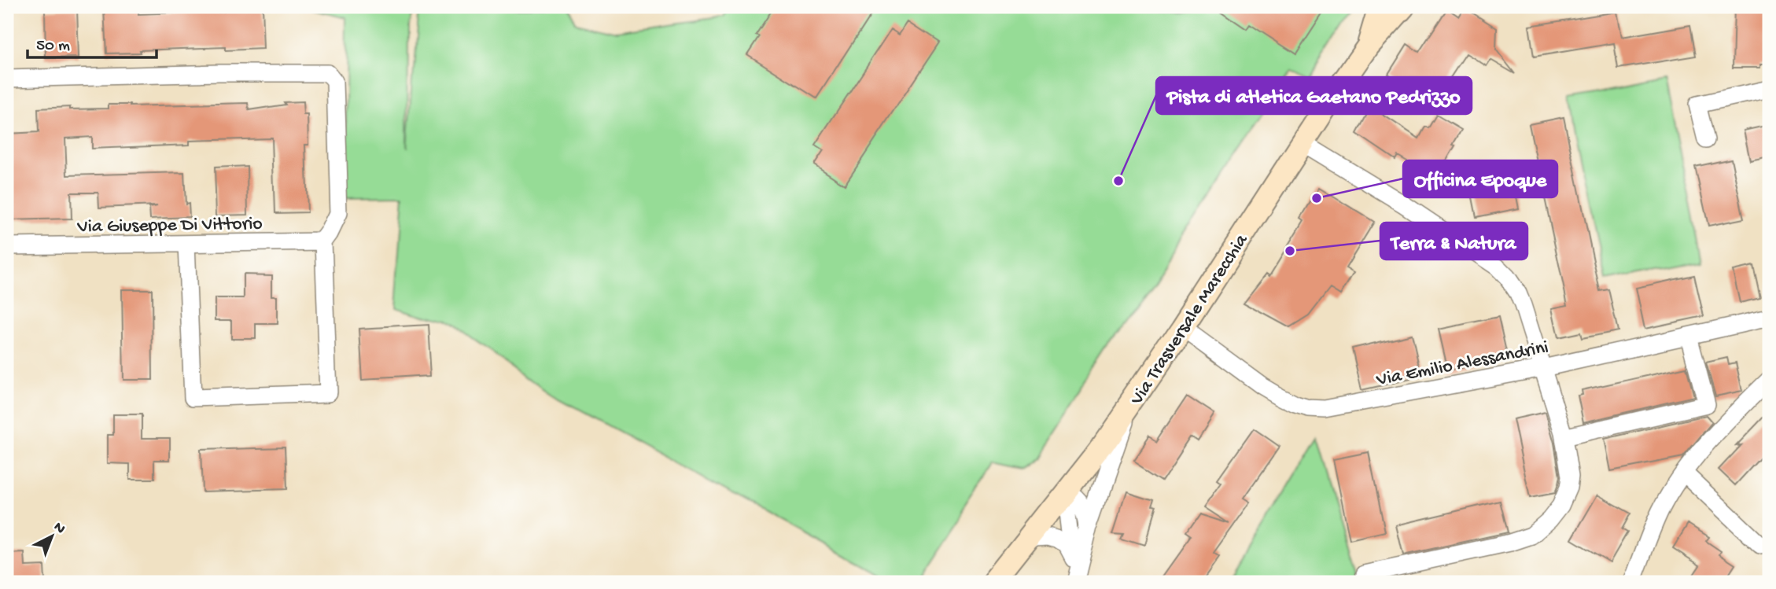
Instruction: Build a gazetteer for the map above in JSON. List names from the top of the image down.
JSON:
{
  "streets": {
    "street": ["Via Giuseppe Di Vittorio", "Via Trasversale Marecchia", "Via Emilio Alessandrini"]
  },
  "crossings": [
    ["Via Trasversale Marecchia", "Via Emilio Alessandrini"]
  ],
  "places": ["Pista di atletica Gaetano Pedrizzo", "Officina Epoque", "Terra & Natura"],
  "scale_bar": "50 m",
  "north": "top right"
}
